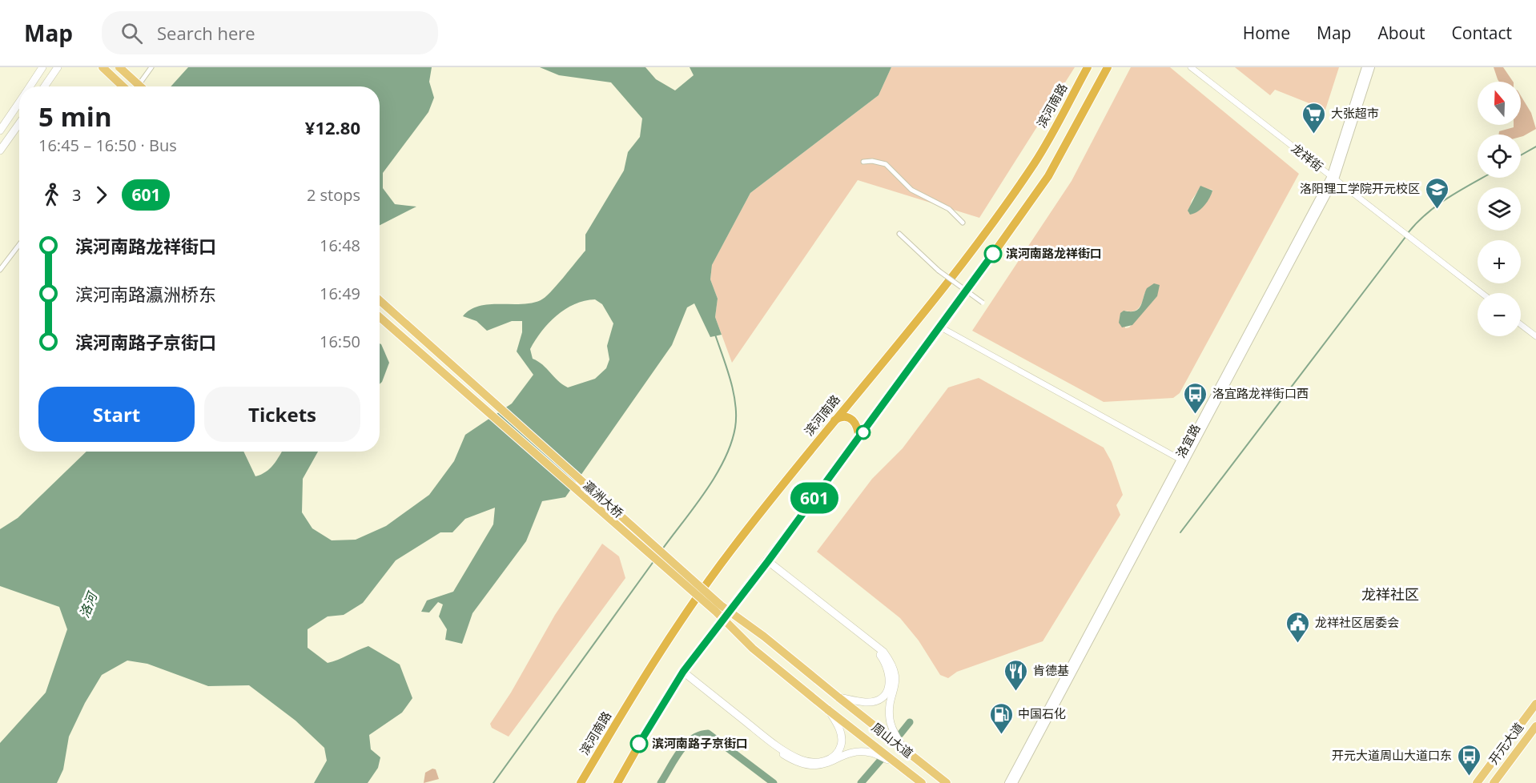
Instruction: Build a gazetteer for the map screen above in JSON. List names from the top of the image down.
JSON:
{
  "streets": {
    "highway": ["滨河南路"],
    "main road": ["瀛洲大桥", "周山大道", "开元大道"],
    "street": ["龙祥街", "洛宜路"]
  },
  "crossings": [
    ["龙祥街", "洛宜路"],
    ["瀛洲大桥", "周山大道"]
  ],
  "districts": ["龙祥社区"],
  "water": ["洛河"],
  "places": {
    "supermarket": ["大张超市"],
    "school or university": ["洛阳理工学院开元校区"],
    "other": ["滨河南路龙祥街口", "滨河南路子京街口"],
    "bus stop": ["洛宜路龙祥街口西", "开元大道周山大道口东"],
    "public building": ["龙祥社区居委会"],
    "restaurant": ["肯德基"],
    "fuel station": ["中国石化"]
  },
  "lines": ["bus line 601"],
  "north": "top",
  "page": {
    "header": "Map",
    "search": "Search here",
    "nav": [
      "Home",
      "Map",
      "About",
      "Contact"
    ],
    "on_map": "601",
    "map_buttons": ["+", "−"],
    "heading": ["5 min", "16:45 – 16:50 · Bus", "¥12.80"],
    "legs": ["3", "601", "2 stops"],
    "list": [
      {
        "name": "滨河南路龙祥街口",
        "value": "16:48"
      },
      {
        "name": "滨河南路瀛洲桥东",
        "value": "16:49"
      },
      {
        "name": "滨河南路子京街口",
        "value": "16:50"
      }
    ],
    "buttons": ["Start", "Tickets"]
  }
}
